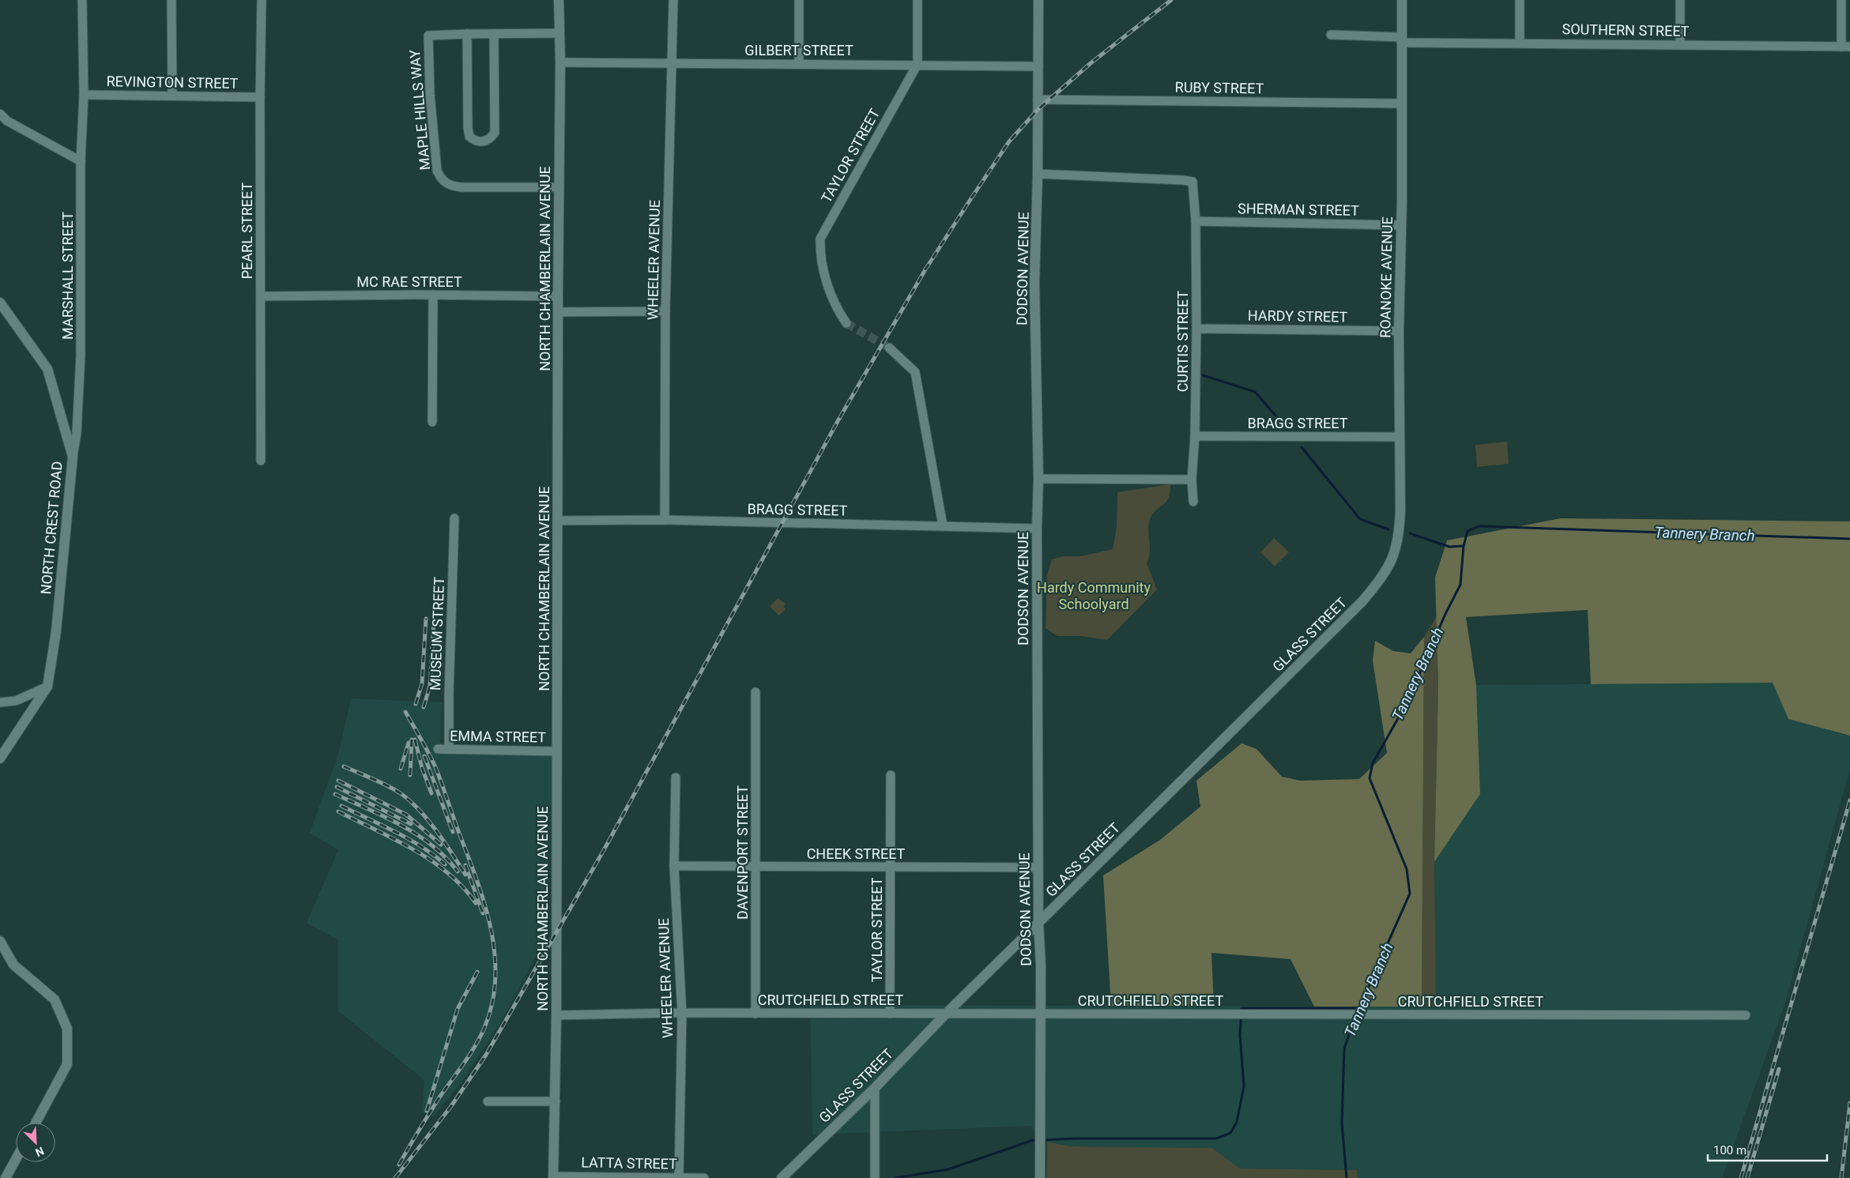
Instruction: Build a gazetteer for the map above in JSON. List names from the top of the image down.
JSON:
{
  "streets": {
    "street": [
      "SOUTHERN STREET",
      "GILBERT STREET",
      "REVINGTON STREET",
      "RUBY STREET",
      "MAPLE HILLS WAY",
      "TAYLOR STREET",
      "SHERMAN STREET",
      "PEARL STREET",
      "WHEELER AVENUE",
      "NORTH CHAMBERLAIN AVENUE",
      "DODSON AVENUE",
      "MARSHALL STREET",
      "ROANOKE AVENUE",
      "MC RAE STREET",
      "HARDY STREET",
      "CURTIS STREET",
      "BRAGG STREET",
      "NORTH CREST ROAD",
      "MUSEUM STREET",
      "GLASS STREET",
      "EMMA STREET",
      "DAVENPORT STREET",
      "CHEEK STREET",
      "CRUTCHFIELD STREET",
      "LATTA STREET"
    ]
  },
  "crossings": [
    ["SOUTHERN STREET", "ROANOKE AVENUE"],
    ["GILBERT STREET", "TAYLOR STREET"],
    ["GILBERT STREET", "WHEELER AVENUE"],
    ["GILBERT STREET", "NORTH CHAMBERLAIN AVENUE"],
    ["GILBERT STREET", "DODSON AVENUE"],
    ["REVINGTON STREET", "PEARL STREET"],
    ["REVINGTON STREET", "MARSHALL STREET"],
    ["RUBY STREET", "DODSON AVENUE"],
    ["RUBY STREET", "ROANOKE AVENUE"],
    ["MAPLE HILLS WAY", "NORTH CHAMBERLAIN AVENUE"],
    ["TAYLOR STREET", "CHEEK STREET"],
    ["TAYLOR STREET", "CRUTCHFIELD STREET"],
    ["SHERMAN STREET", "ROANOKE AVENUE"],
    ["SHERMAN STREET", "CURTIS STREET"],
    ["PEARL STREET", "MC RAE STREET"],
    ["WHEELER AVENUE", "BRAGG STREET"],
    ["WHEELER AVENUE", "CHEEK STREET"],
    ["WHEELER AVENUE", "CRUTCHFIELD STREET"],
    ["WHEELER AVENUE", "LATTA STREET"],
    ["NORTH CHAMBERLAIN AVENUE", "MC RAE STREET"],
    ["NORTH CHAMBERLAIN AVENUE", "BRAGG STREET"],
    ["NORTH CHAMBERLAIN AVENUE", "EMMA STREET"],
    ["NORTH CHAMBERLAIN AVENUE", "CRUTCHFIELD STREET"],
    ["NORTH CHAMBERLAIN AVENUE", "LATTA STREET"],
    ["DODSON AVENUE", "CURTIS STREET"],
    ["DODSON AVENUE", "BRAGG STREET"],
    ["DODSON AVENUE", "GLASS STREET"],
    ["DODSON AVENUE", "CHEEK STREET"],
    ["DODSON AVENUE", "CRUTCHFIELD STREET"],
    ["MARSHALL STREET", "NORTH CREST ROAD"],
    ["ROANOKE AVENUE", "HARDY STREET"],
    ["ROANOKE AVENUE", "BRAGG STREET"],
    ["ROANOKE AVENUE", "GLASS STREET"],
    ["HARDY STREET", "CURTIS STREET"],
    ["CURTIS STREET", "BRAGG STREET"],
    ["MUSEUM STREET", "EMMA STREET"],
    ["GLASS STREET", "CRUTCHFIELD STREET"],
    ["DAVENPORT STREET", "CHEEK STREET"],
    ["DAVENPORT STREET", "CRUTCHFIELD STREET"]
  ],
  "water": ["Tannery Branch"],
  "parks": ["Hardy Community Schoolyard"],
  "scale_bar": "100 m",
  "north": "bottom right"
}
